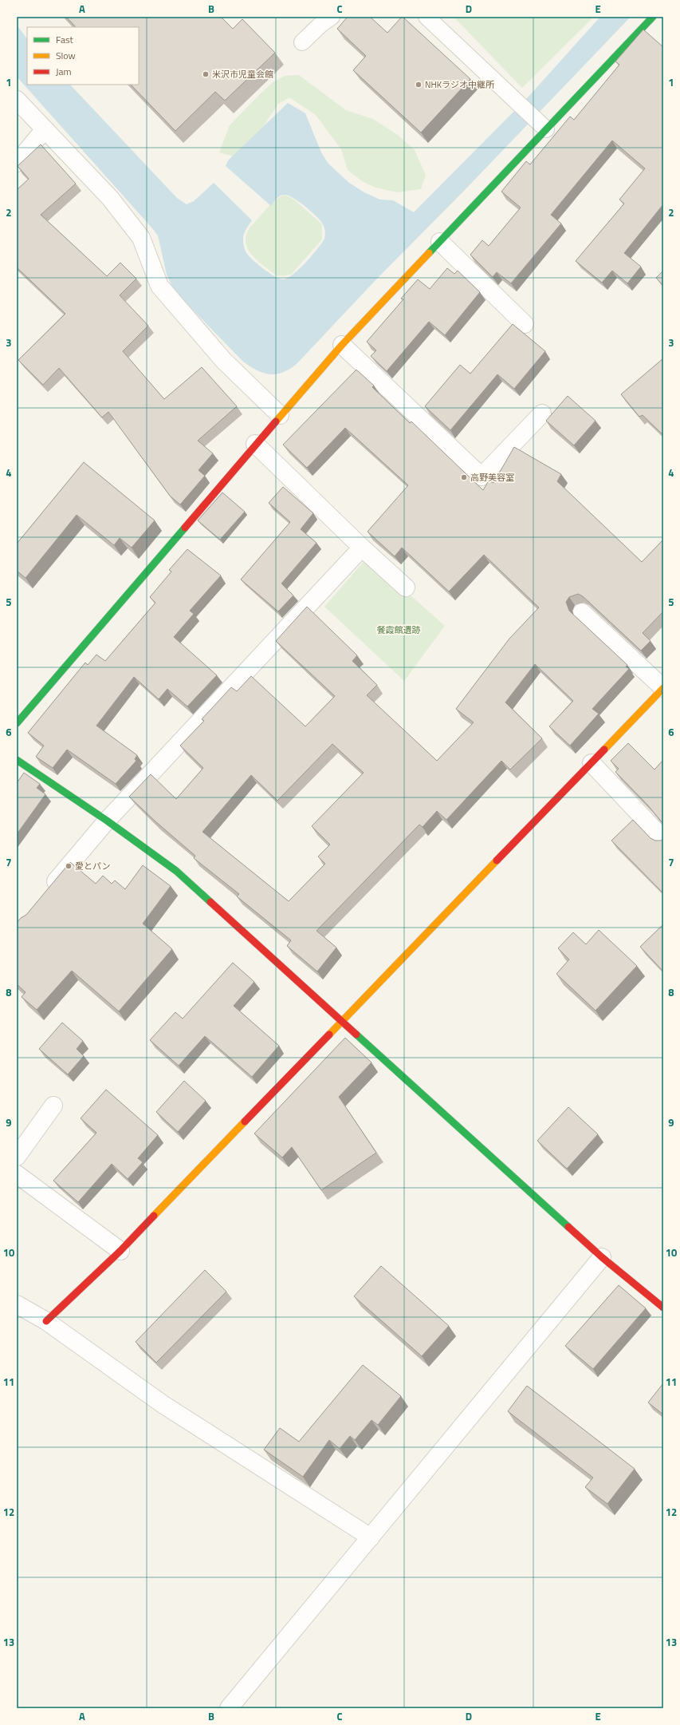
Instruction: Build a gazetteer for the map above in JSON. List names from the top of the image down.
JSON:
{
  "parks": ["餐霞館遺跡"],
  "places": [
    "米沢市児童会館",
    "NHKラジオ中継所",
    "高野美容室",
    "愛とパン"
  ],
  "legend": ["Fast", "Slow", "Jam"],
  "grid": {
    "columns": [
      "A",
      "B",
      "C",
      "D",
      "E"
    ],
    "rows": [
      "1",
      "2",
      "3",
      "4",
      "5",
      "6",
      "7",
      "8",
      "9",
      "10",
      "11",
      "12",
      "13"
    ]
  }
}
